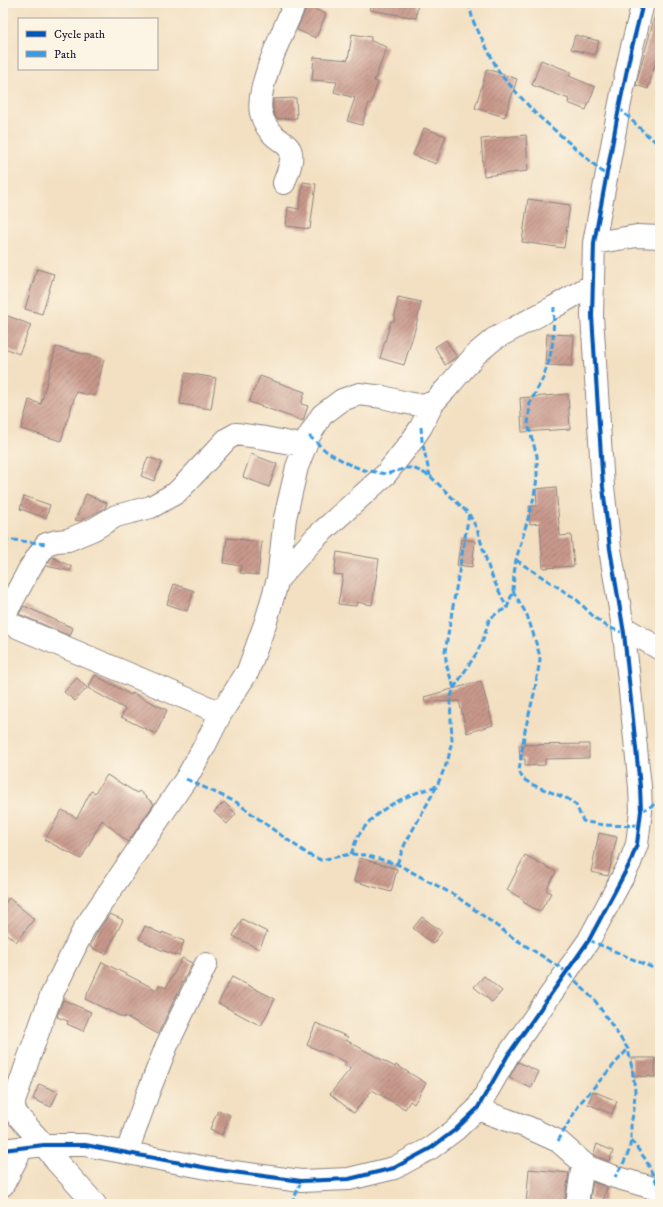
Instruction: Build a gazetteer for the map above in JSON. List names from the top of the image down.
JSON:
{
  "legend": ["Cycle path", "Path"]
}
